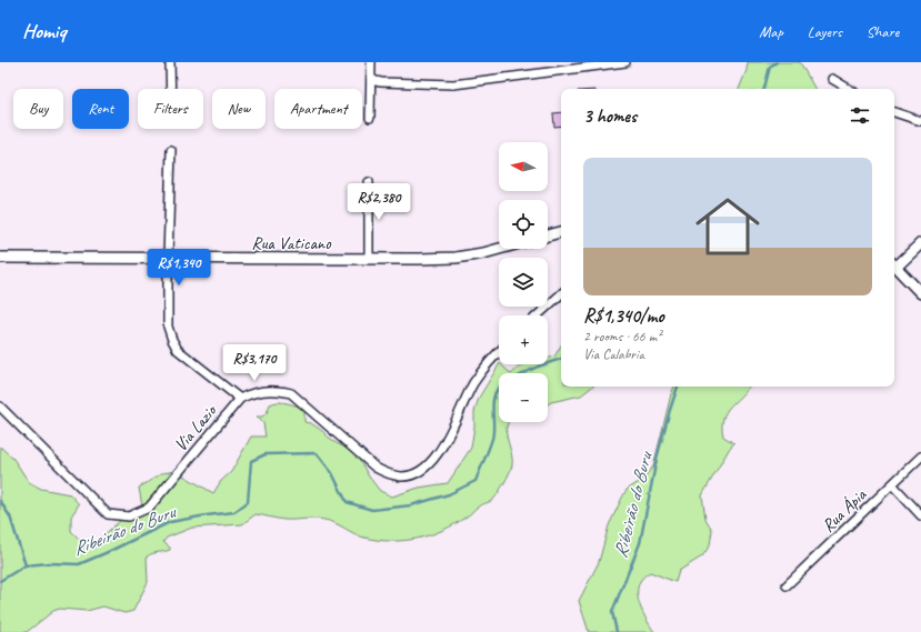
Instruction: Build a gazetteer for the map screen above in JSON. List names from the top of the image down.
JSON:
{
  "streets": {
    "street": ["Rua Vaticano", "Via Lazio", "Rua Ápia"]
  },
  "water": ["Ribeirão do Buru"],
  "north": "left",
  "page": {
    "header": "Homiq",
    "nav": ["Map", "Layers", "Share"],
    "chip": [
      "Buy",
      "Rent",
      "Filters",
      "New",
      "Apartment"
    ],
    "heading": "3 homes",
    "map_buttons": ["+", "−"],
    "list": [
      {
        "name": "R$1,340/mo",
        "note": "2 rooms · 66 m² · Via Calabria"
      }
    ],
    "price": ["R$2,380", "R$1,340", "R$3,170"]
  }
}
